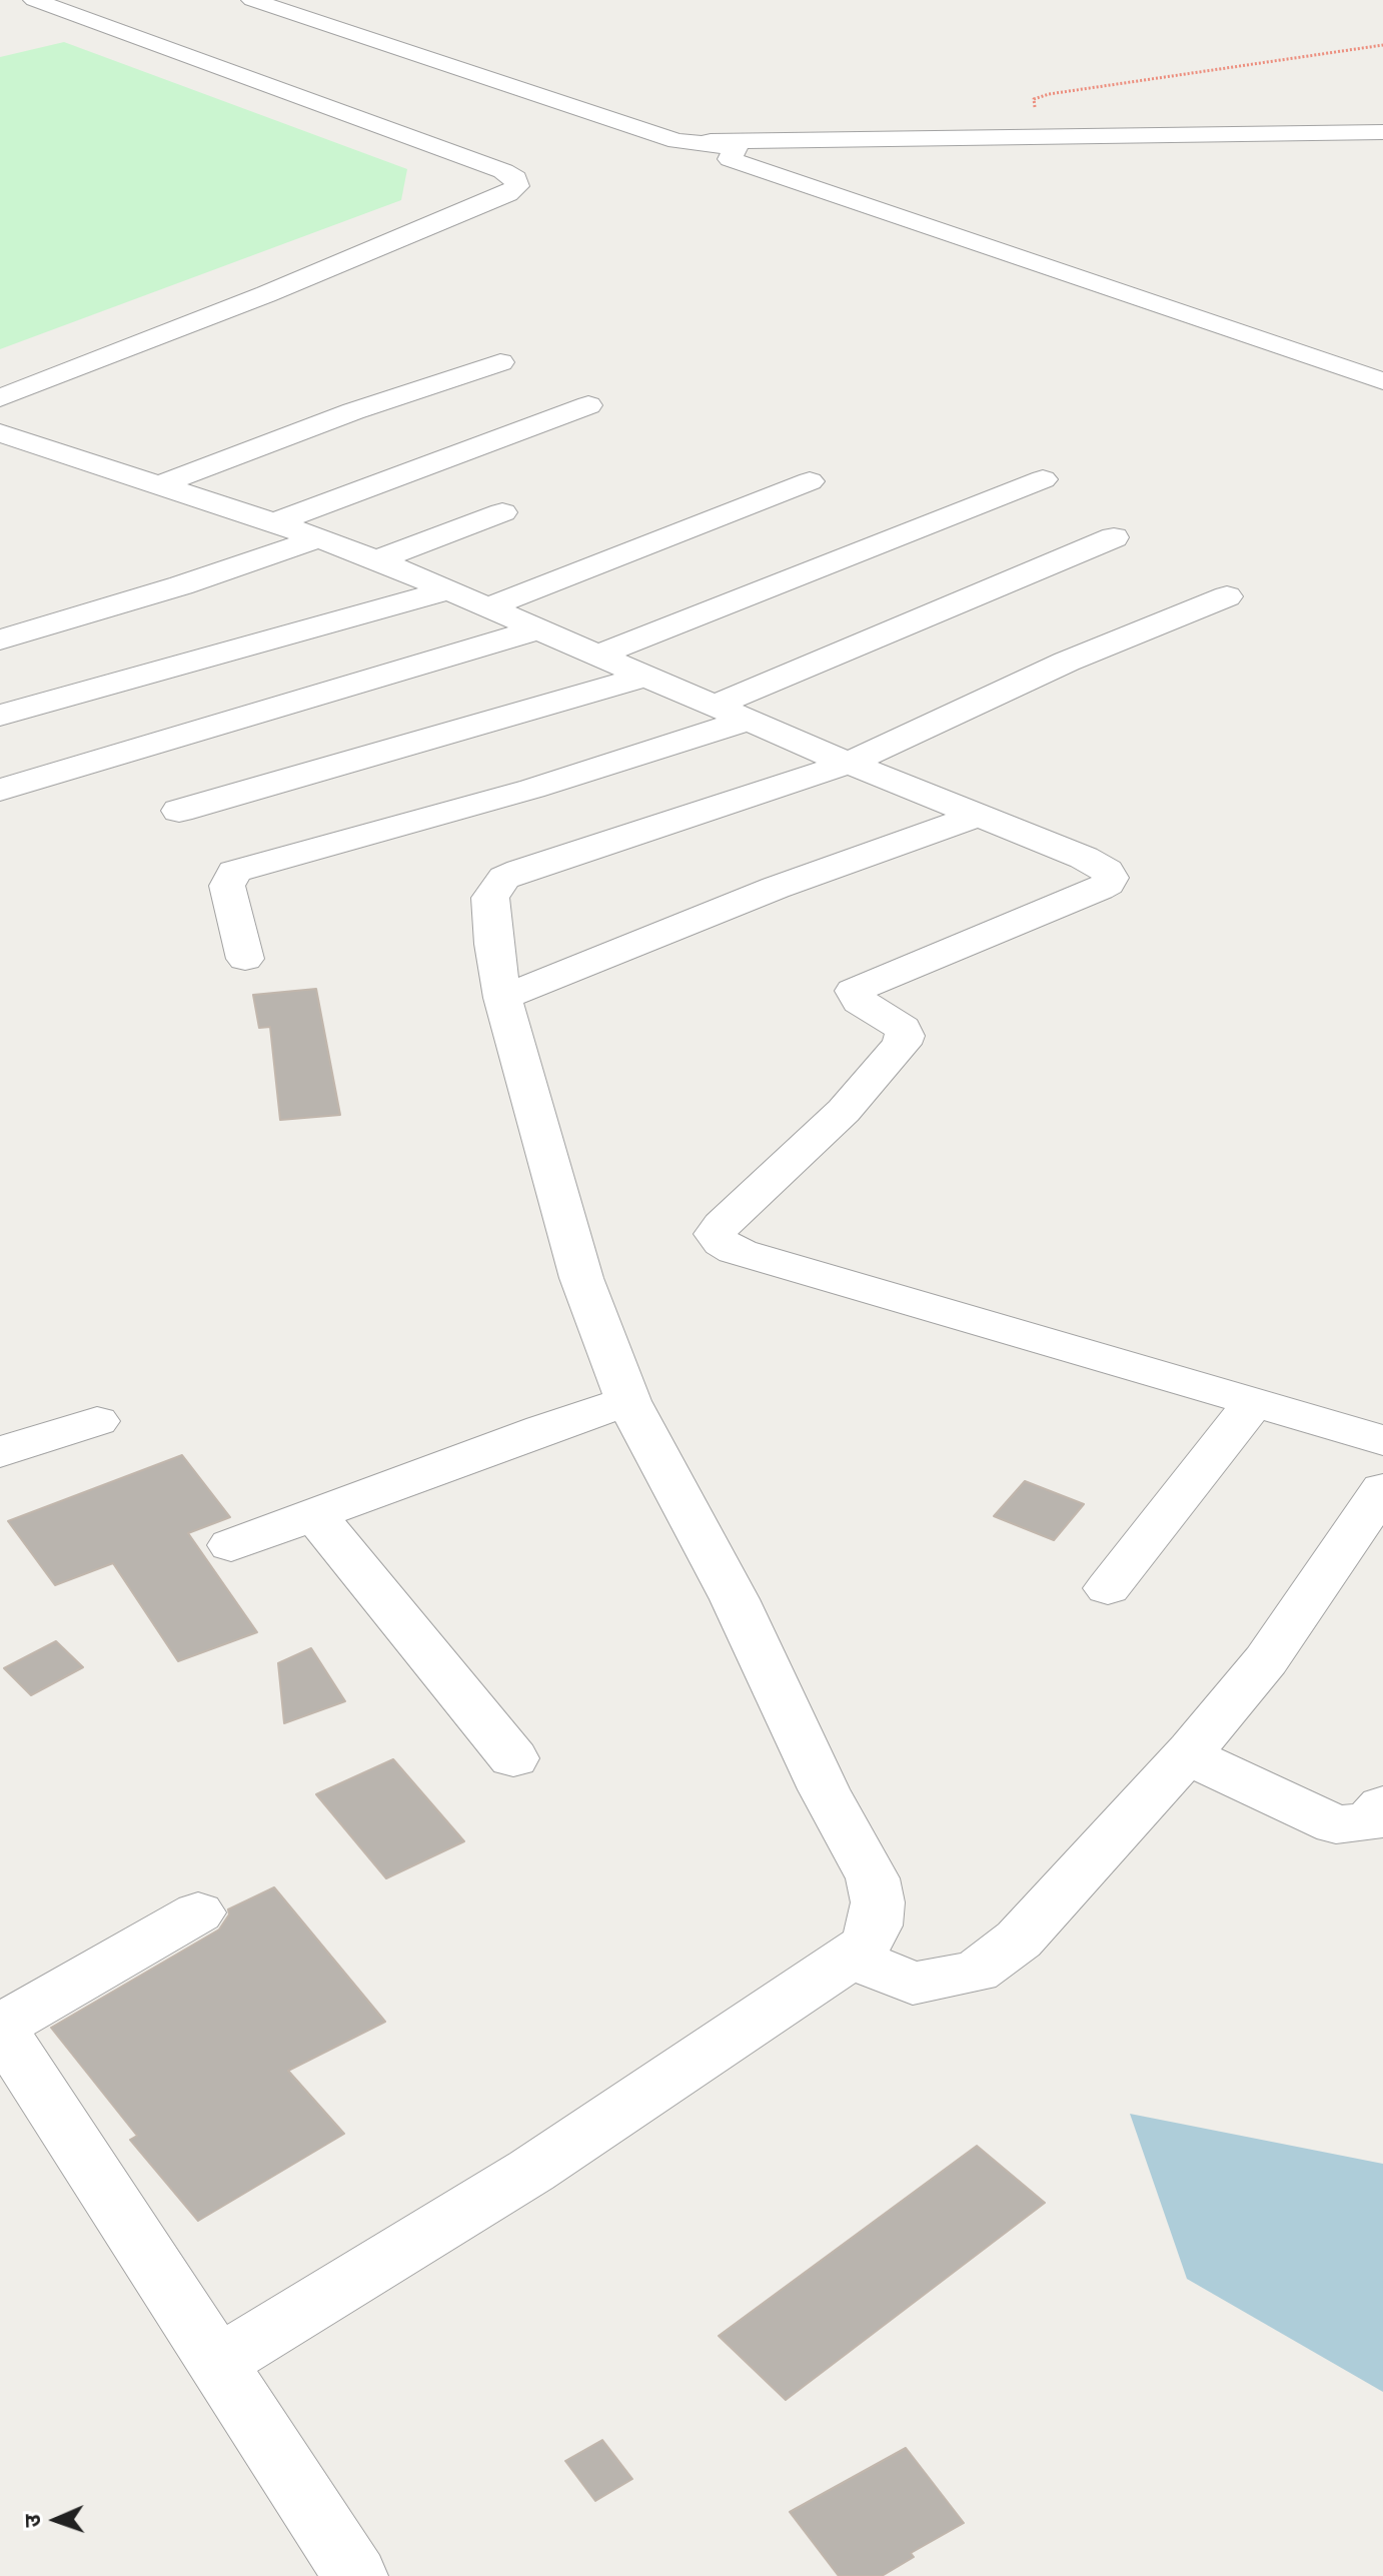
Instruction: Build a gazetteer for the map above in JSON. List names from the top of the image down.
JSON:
{
  "north": "left"
}
